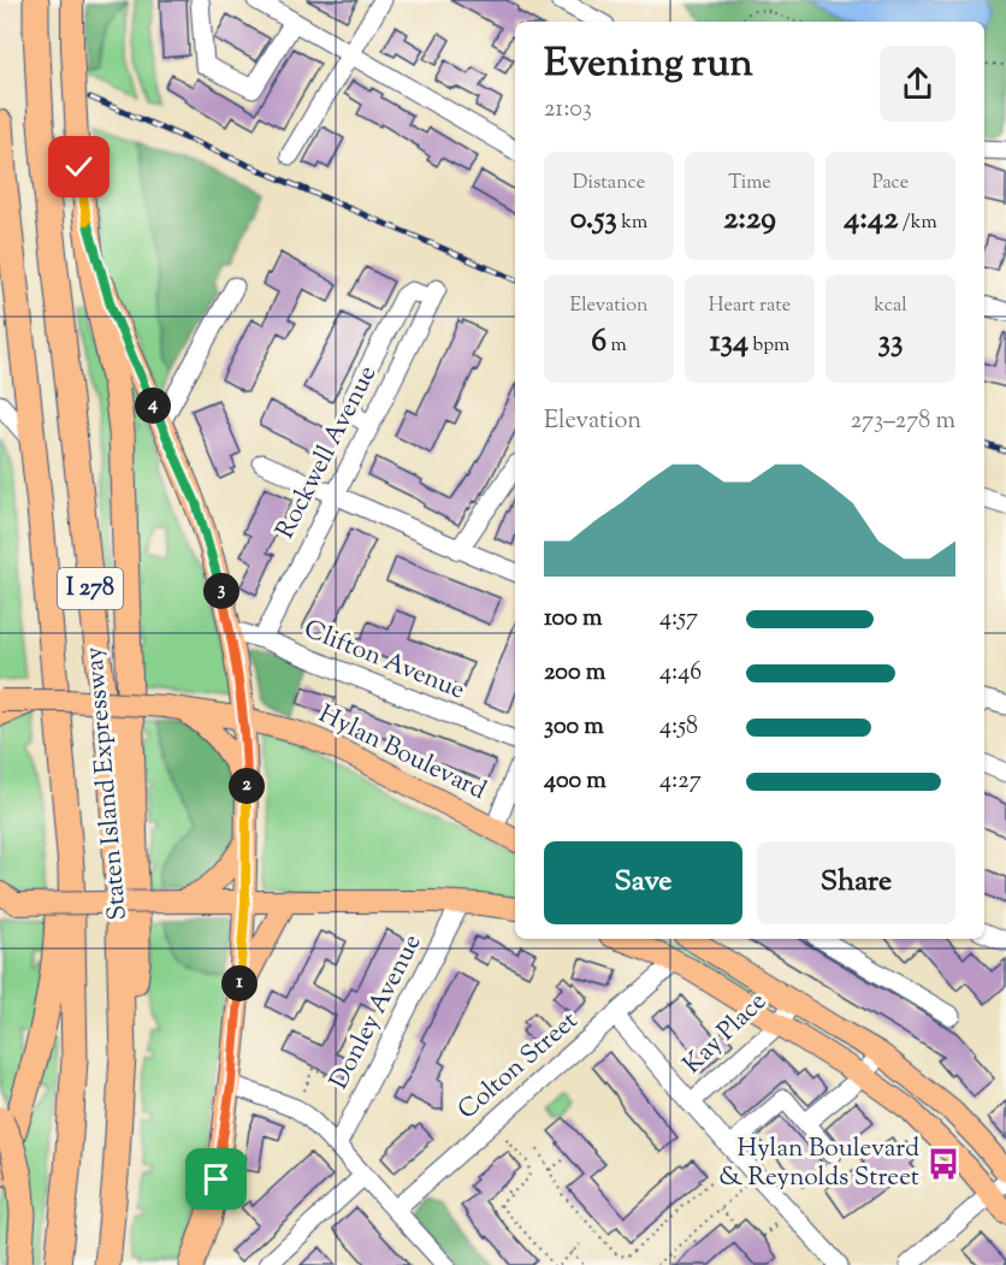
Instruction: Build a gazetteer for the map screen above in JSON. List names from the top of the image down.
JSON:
{
  "streets": {
    "highway": ["I 278", "Staten Island Expressway"],
    "main road": ["Hylan Boulevard"],
    "street": [
      "Rockwell Avenue",
      "Clifton Avenue",
      "Donley Avenue",
      "Kay Place",
      "Colton Street"
    ]
  },
  "crossings": [
    ["Rockwell Avenue", "Clifton Avenue"]
  ],
  "places": {
    "bus stop": ["Hylan Boulevard & Reynolds Street"]
  },
  "page": {
    "heading": ["Evening run", "21:03"],
    "stats": [
      ["Distance", "0.53 km"],
      ["Time", "2:29"],
      ["Pace", "4:42 /km"],
      ["Elevation", "6 m"],
      ["Heart rate", "134 bpm"],
      ["kcal", "33"]
    ],
    "pins": [
      "4",
      "3",
      "2",
      "1"
    ],
    "chart": ["Elevation", "273–278 m"],
    "list": [
      {
        "name": "100 m",
        "note": "4:57"
      },
      {
        "name": "200 m",
        "note": "4:46"
      },
      {
        "name": "300 m",
        "note": "4:58"
      },
      {
        "name": "400 m",
        "note": "4:27"
      }
    ],
    "buttons": ["Save", "Share"]
  }
}
